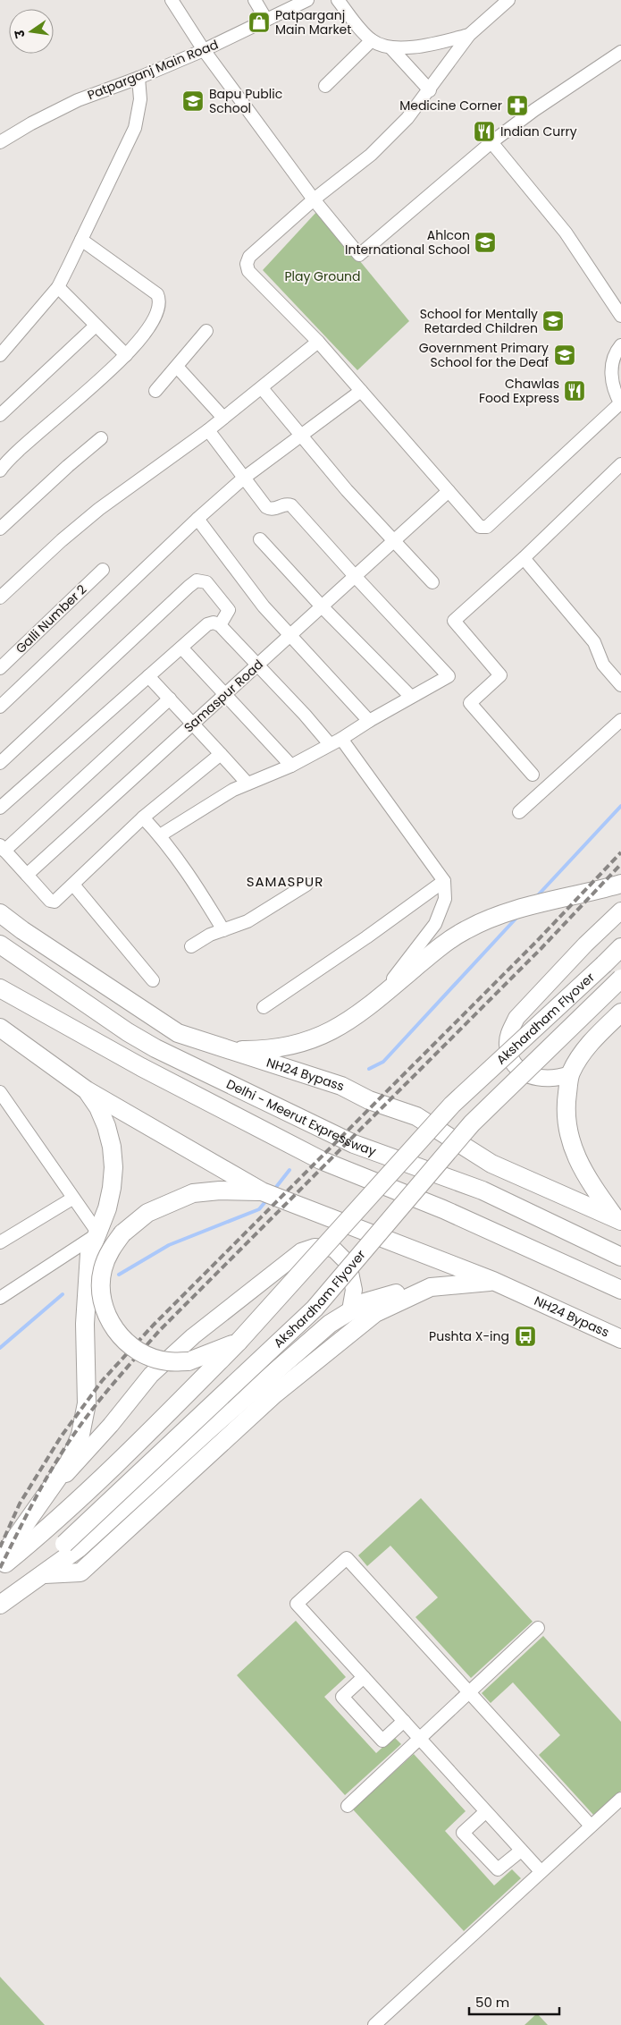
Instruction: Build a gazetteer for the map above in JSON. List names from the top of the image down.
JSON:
{
  "streets": {
    "highway": ["Akshardham Flyover", "NH24 Bypass", "Delhi - Meerut Expressway"],
    "street": ["Patparganj Main Road", "Galli Number 2", "Samaspur Road"]
  },
  "districts": ["SAMASPUR"],
  "parks": ["Play Ground"],
  "places": {
    "shop": ["Patparganj Main Market"],
    "school or university": [
      "Bapu Public School",
      "Ahlcon International School",
      "School for Mentally Retarded Children",
      "Government Primary School for the Deaf"
    ],
    "pharmacy": ["Medicine Corner"],
    "restaurant": ["Indian Curry", "Chawlas Food Express"],
    "bus stop": ["Pushta X-ing"]
  },
  "scale_bar": "50 m",
  "north": "left"
}
